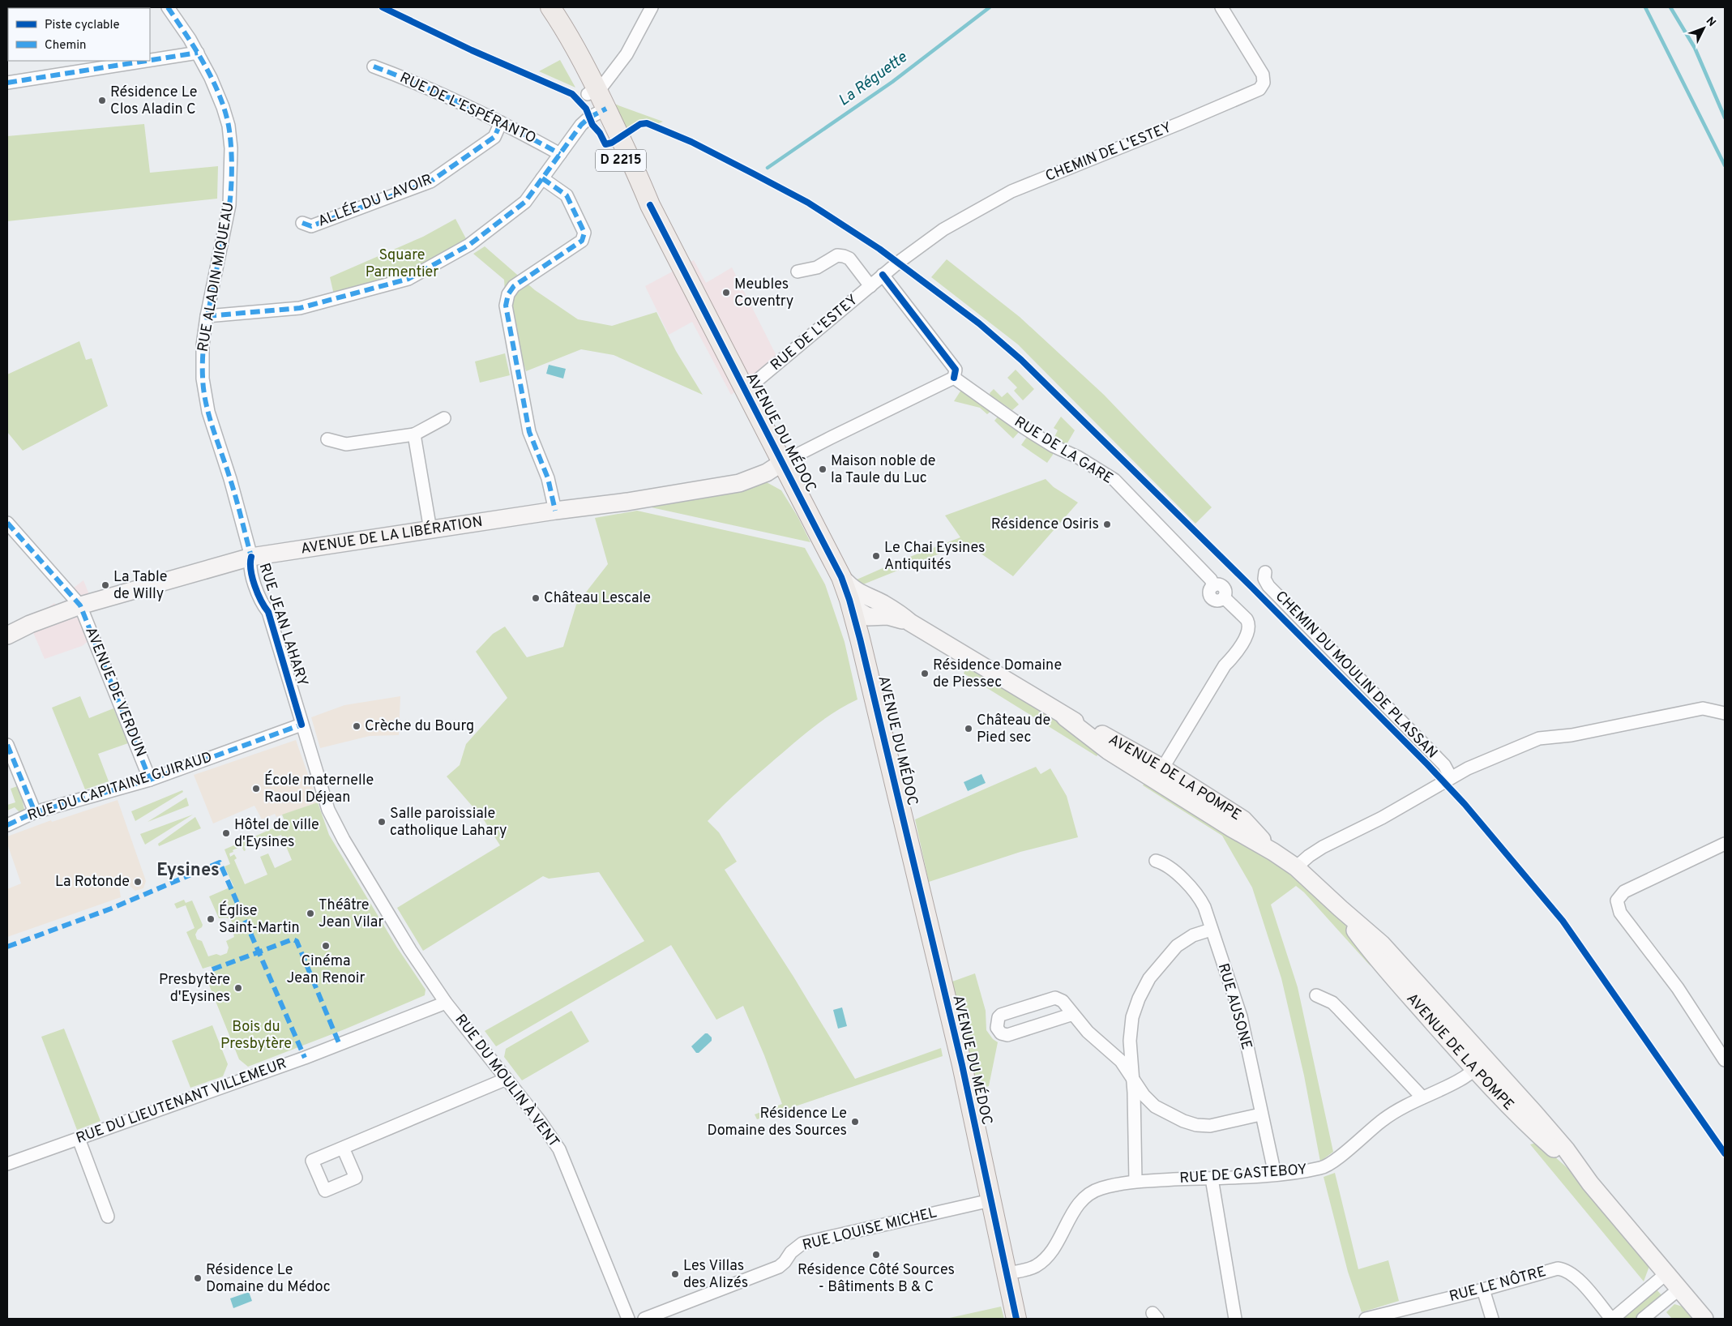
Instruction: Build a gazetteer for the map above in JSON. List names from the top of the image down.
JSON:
{
  "streets": {
    "main road": ["D 2215", "AVENUE DU MÉDOC"],
    "street": [
      "RUE DE L'ESPÉRANTO",
      "CHEMIN DE L'ESTEY",
      "ALLÉE DU LAVOIR",
      "RUE ALADIN MIQUEAU",
      "RUE DE L'ESTEY",
      "RUE DE LA GARE",
      "AVENUE DE LA LIBÉRATION",
      "RUE JEAN LAHARY",
      "CHEMIN DU MOULIN DE PLASSAN",
      "AVENUE DE VERDUN",
      "AVENUE DE LA POMPE",
      "RUE DU CAPITAINE GUIRAUD",
      "RUE AUSONE",
      "RUE DU MOULIN À VENT",
      "RUE DU LIEUTENANT VILLEMEUR",
      "RUE DE GASTEBOY",
      "RUE LOUISE MICHEL",
      "RUE LE NÔTRE"
    ]
  },
  "crossings": [
    ["RUE DE L'ESPÉRANTO", "ALLÉE DU LAVOIR"],
    ["CHEMIN DE L'ESTEY", "RUE DE L'ESTEY"],
    ["RUE ALADIN MIQUEAU", "AVENUE DE LA LIBÉRATION"],
    ["RUE ALADIN MIQUEAU", "RUE JEAN LAHARY"],
    ["RUE DE L'ESTEY", "AVENUE DU MÉDOC"],
    ["AVENUE DU MÉDOC", "AVENUE DE LA LIBÉRATION"],
    ["AVENUE DU MÉDOC", "AVENUE DE LA POMPE"],
    ["AVENUE DU MÉDOC", "RUE DE GASTEBOY"],
    ["AVENUE DU MÉDOC", "RUE LOUISE MICHEL"],
    ["RUE DE LA GARE", "AVENUE DE LA POMPE"],
    ["AVENUE DE LA LIBÉRATION", "RUE JEAN LAHARY"],
    ["AVENUE DE LA LIBÉRATION", "AVENUE DE VERDUN"],
    ["RUE JEAN LAHARY", "RUE DU CAPITAINE GUIRAUD"],
    ["RUE JEAN LAHARY", "RUE DU MOULIN À VENT"],
    ["RUE JEAN LAHARY", "RUE DU LIEUTENANT VILLEMEUR"],
    ["AVENUE DE VERDUN", "RUE DU CAPITAINE GUIRAUD"],
    ["AVENUE DE LA POMPE", "RUE DE GASTEBOY"],
    ["AVENUE DE LA POMPE", "RUE LE NÔTRE"],
    ["RUE AUSONE", "RUE DE GASTEBOY"],
    ["RUE DU MOULIN À VENT", "RUE DU LIEUTENANT VILLEMEUR"]
  ],
  "districts": ["Eysines"],
  "water": ["La Réguette"],
  "parks": ["Square Parmentier", "Bois du Presbytère"],
  "places": [
    "Résidence Le Clos Aladin C",
    "Meubles Coventry",
    "Maison noble de la Taule du Luc",
    "Résidence Osiris",
    "Le Chai Eysines Antiquités",
    "La Table de Willy",
    "Château Lescale",
    "Résidence Domaine de Piessec",
    "Crèche du Bourg",
    "Château de Pied sec",
    "École maternelle Raoul Déjean",
    "Salle paroissiale catholique Lahary",
    "Hôtel de ville d'Eysines",
    "La Rotonde",
    "Théâtre Jean Vilar",
    "Église Saint-Martin",
    "Cinéma Jean Renoir",
    "Presbytère d'Eysines",
    "Résidence Le Domaine des Sources",
    "Résidence Côté Sources - Bâtiments B & C",
    "Les Villas des Alizés",
    "Résidence Le Domaine du Médoc"
  ],
  "legend": ["Piste cyclable", "Chemin"],
  "north": "top right"
}
